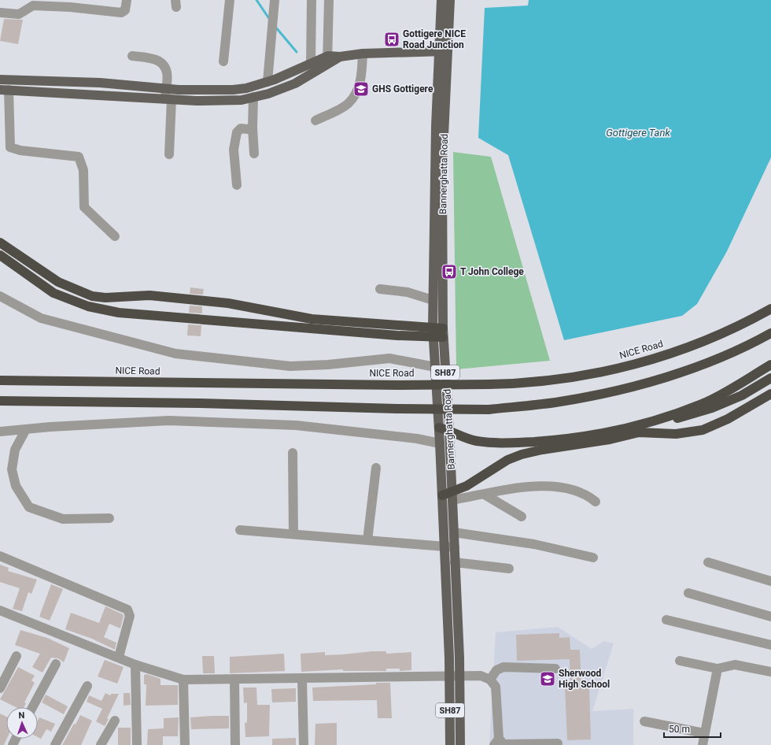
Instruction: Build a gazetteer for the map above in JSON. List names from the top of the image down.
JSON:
{
  "streets": {
    "highway": ["NICE Road"],
    "main road": ["Bannerghatta Road", "SH87"]
  },
  "water": ["Gottigere Tank"],
  "places": {
    "bus stop": ["Gottigere NICE Road Junction", "T John College"],
    "school or university": ["GHS Gottigere", "Sherwood High School"]
  },
  "scale_bar": "50 m",
  "north": "top"
}
